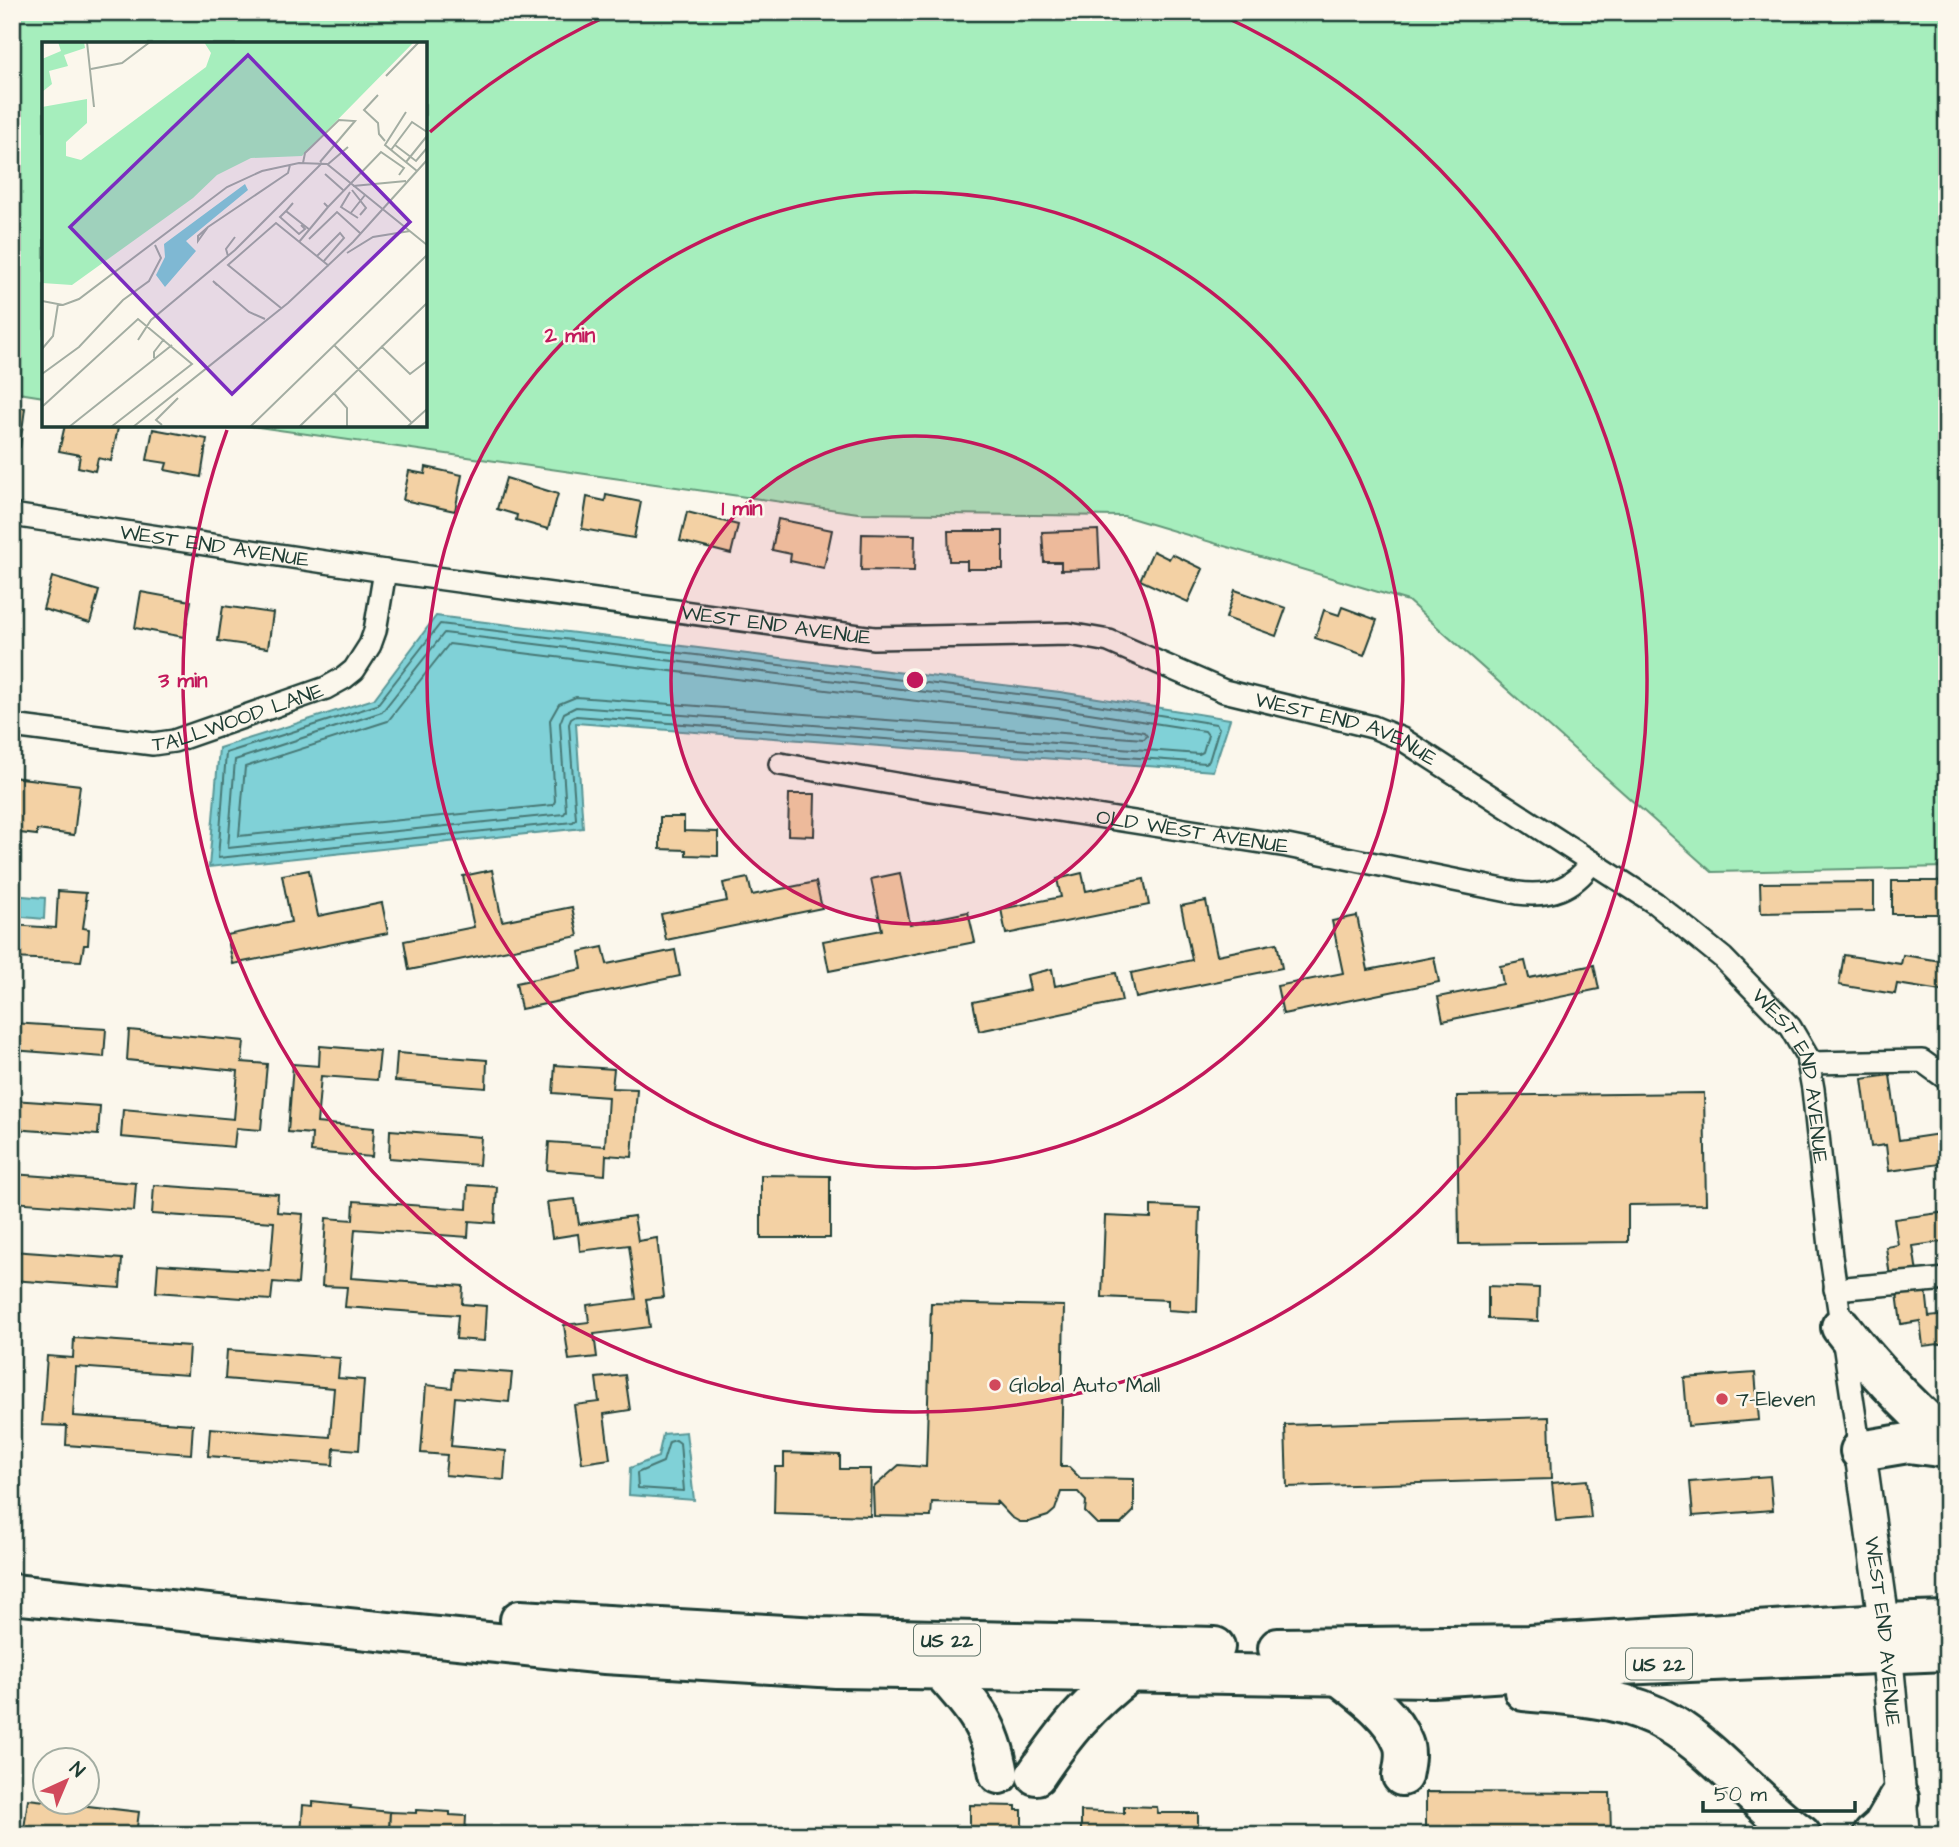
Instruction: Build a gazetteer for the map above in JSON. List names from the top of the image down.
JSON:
{
  "streets": {
    "highway": ["US 22"],
    "street": ["WEST END AVENUE", "TALLWOOD LANE", "OLD WEST AVENUE"]
  },
  "crossings": [
    ["WEST END AVENUE", "TALLWOOD LANE"],
    ["WEST END AVENUE", "OLD WEST AVENUE"],
    ["WEST END AVENUE", "US 22"]
  ],
  "places": ["Global Auto Mall", "7-Eleven"],
  "scale_bar": "50 m",
  "north": "top right",
  "rings": ["2 min", "1 min", "3 min"]
}
